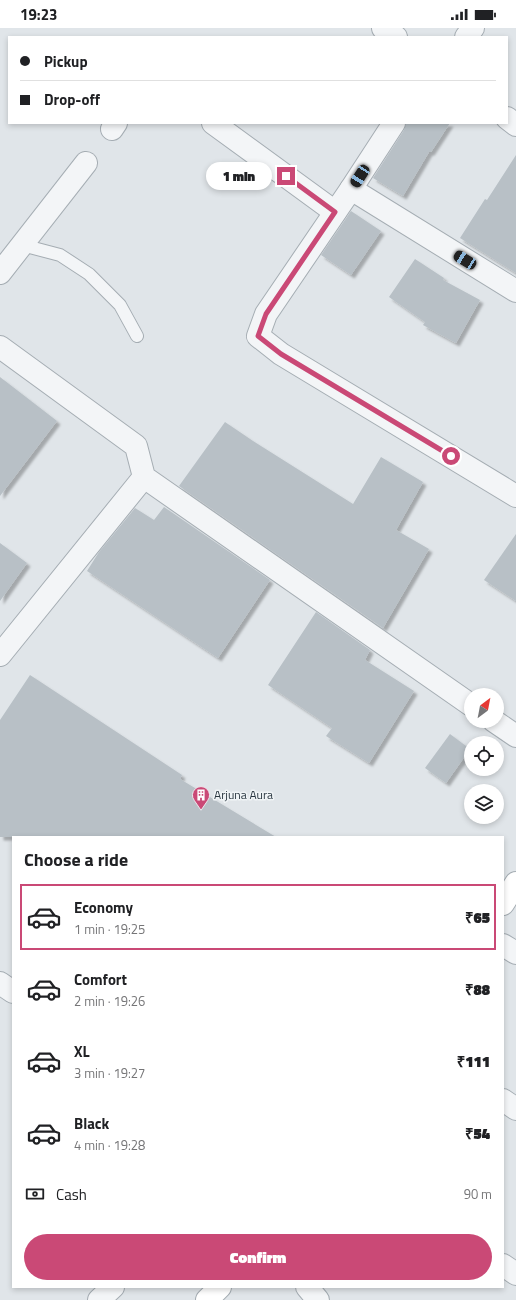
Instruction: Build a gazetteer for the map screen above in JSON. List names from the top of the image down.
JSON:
{
  "places": {
    "building": ["Arjuna Aura"]
  },
  "north": "top right",
  "page": {
    "status": "19:23",
    "banner": ["Pickup", "Drop-off"],
    "bubble": "1 min",
    "heading": "Choose a ride",
    "list": [
      {
        "name": "Economy",
        "note": "1 min · 19:25",
        "value": "₹65"
      },
      {
        "name": "Comfort",
        "note": "2 min · 19:26",
        "value": "₹88"
      },
      {
        "name": "XL",
        "note": "3 min · 19:27",
        "value": "₹111"
      },
      {
        "name": "Black",
        "note": "4 min · 19:28",
        "value": "₹54"
      }
    ],
    "pay": ["Cash", "90 m"],
    "buttons": "Confirm"
  }
}
